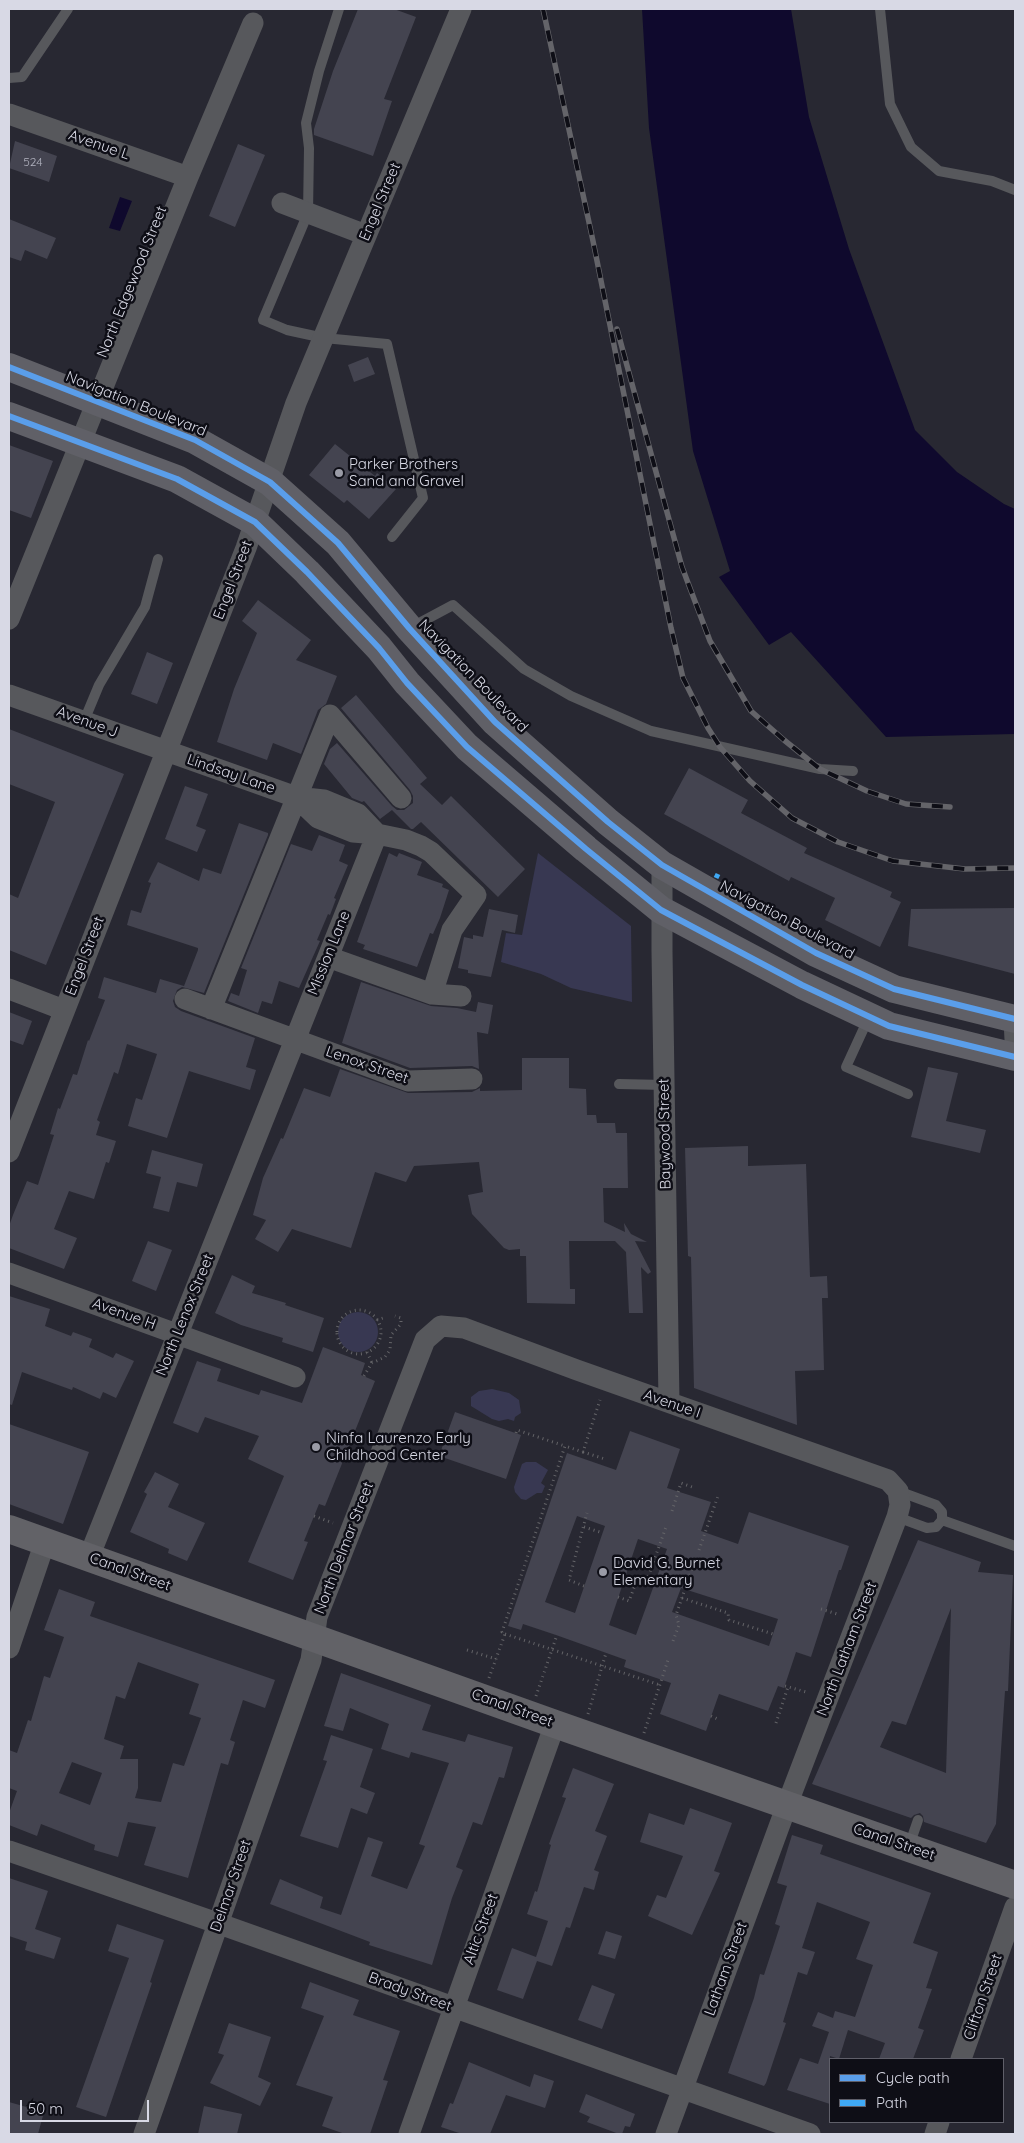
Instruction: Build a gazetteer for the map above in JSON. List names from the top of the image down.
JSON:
{
  "streets": {
    "main road": ["Navigation Boulevard"],
    "street": [
      "Avenue L",
      "Engel Street",
      "North Edgewood Street",
      "Avenue J",
      "Lindsay Lane",
      "Mission Lane",
      "Lenox Street",
      "Baywood Street",
      "Avenue H",
      "North Lenox Street",
      "Avenue I",
      "North Delmar Street",
      "Canal Street",
      "North Latham Street",
      "Delmar Street",
      "Altic Street",
      "Latham Street",
      "Brady Street",
      "Clifton Street"
    ]
  },
  "crossings": [
    ["Avenue L", "North Edgewood Street"],
    ["Engel Street", "Navigation Boulevard"],
    ["Engel Street", "Avenue J"],
    ["Engel Street", "Lindsay Lane"],
    ["North Edgewood Street", "Navigation Boulevard"],
    ["Navigation Boulevard", "Baywood Street"],
    ["Avenue J", "Lindsay Lane"],
    ["Lindsay Lane", "Mission Lane"],
    ["Mission Lane", "Lenox Street"],
    ["Mission Lane", "North Lenox Street"],
    ["Baywood Street", "Avenue I"],
    ["Avenue H", "North Lenox Street"],
    ["North Lenox Street", "Canal Street"],
    ["Avenue I", "North Delmar Street"],
    ["Avenue I", "North Latham Street"],
    ["North Delmar Street", "Canal Street"],
    ["North Delmar Street", "Delmar Street"],
    ["Canal Street", "North Latham Street"],
    ["Canal Street", "Delmar Street"],
    ["Canal Street", "Altic Street"],
    ["Canal Street", "Latham Street"],
    ["North Latham Street", "Latham Street"],
    ["Delmar Street", "Brady Street"],
    ["Altic Street", "Brady Street"],
    ["Latham Street", "Brady Street"]
  ],
  "places": ["Parker Brothers Sand and Gravel", "Ninfa Laurenzo Early Childhood Center", "David G. Burnet Elementary"],
  "house_numbers": ["524"],
  "legend": ["Cycle path", "Path"],
  "scale_bar": "50 m"
}
